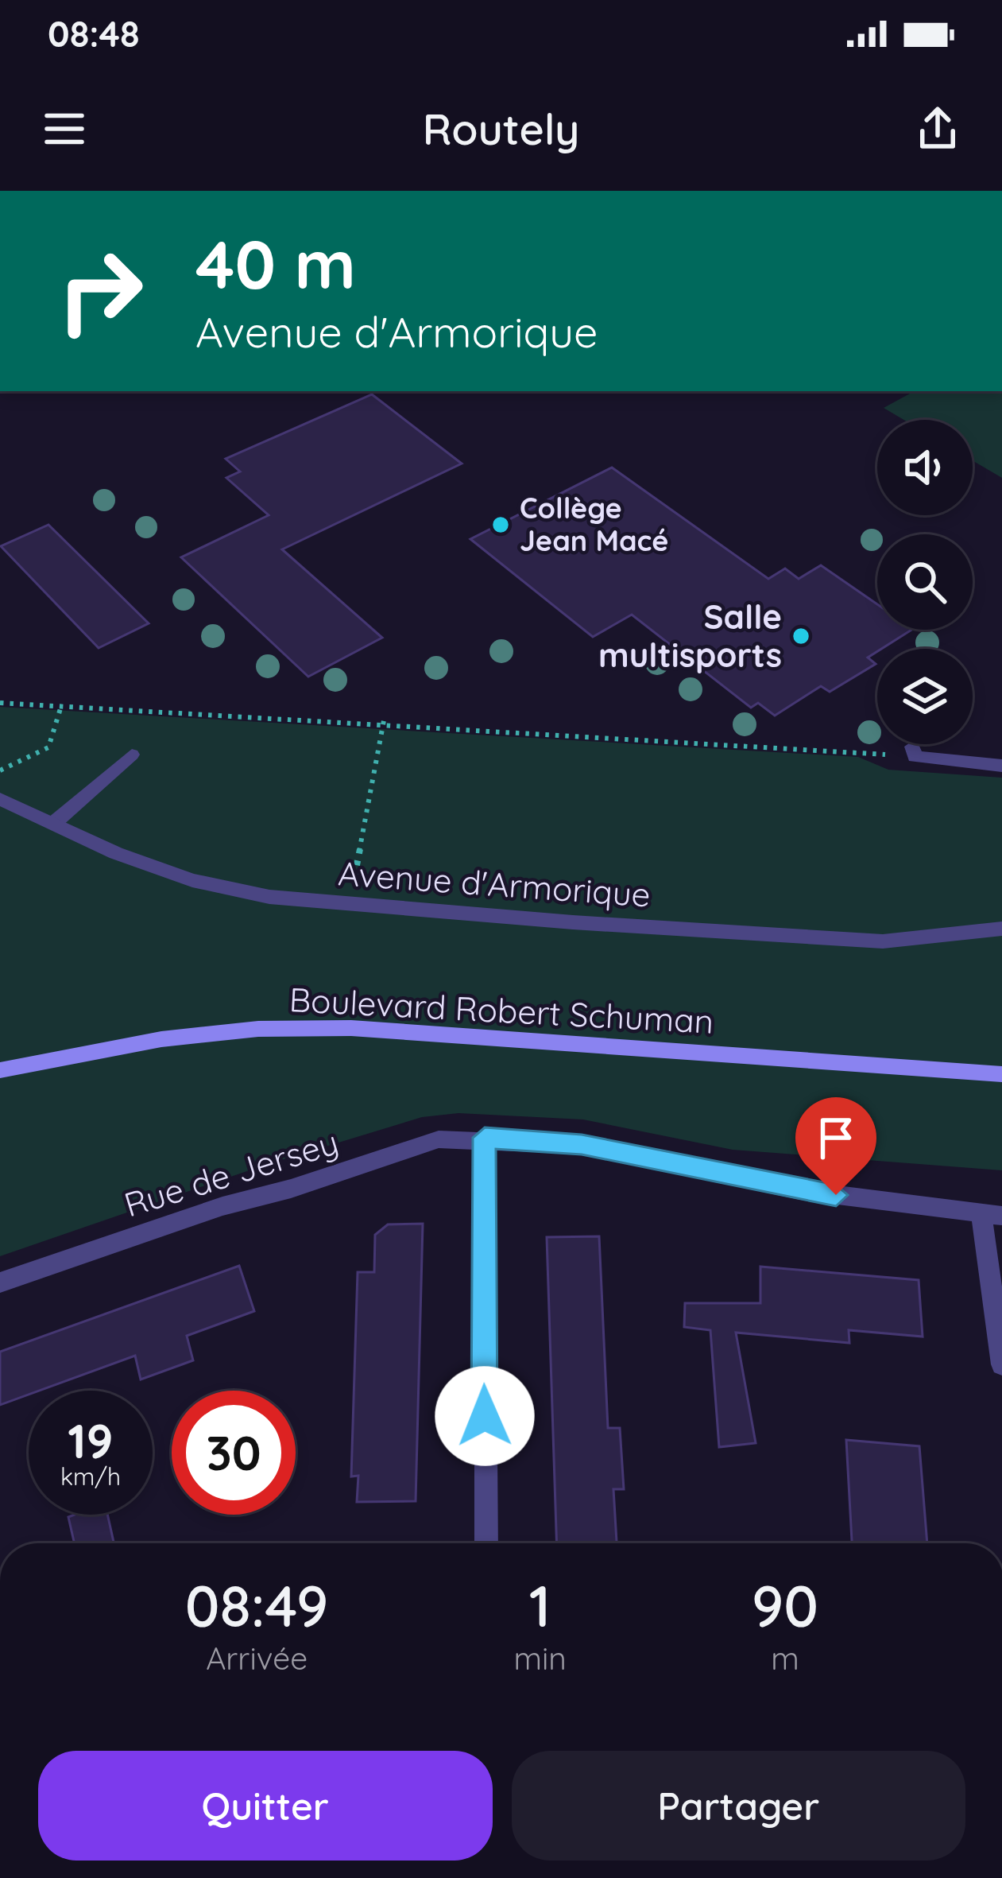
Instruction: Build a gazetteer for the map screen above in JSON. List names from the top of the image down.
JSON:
{
  "streets": {
    "main road": ["Boulevard Robert Schuman"],
    "street": ["Avenue d'Armorique", "Rue de Jersey"]
  },
  "places": ["Collège Jean Macé", "Salle multisports"],
  "page": {
    "status": "08:48",
    "header": "Routely",
    "turn": ["40 m", "Avenue d'Armorique"],
    "speed": "19 km/h",
    "limit": "30",
    "eta": [
      "08:49",
      "Arrivée",
      "1",
      "min",
      "90",
      "m"
    ],
    "buttons": ["Quitter", "Partager"]
  }
}
